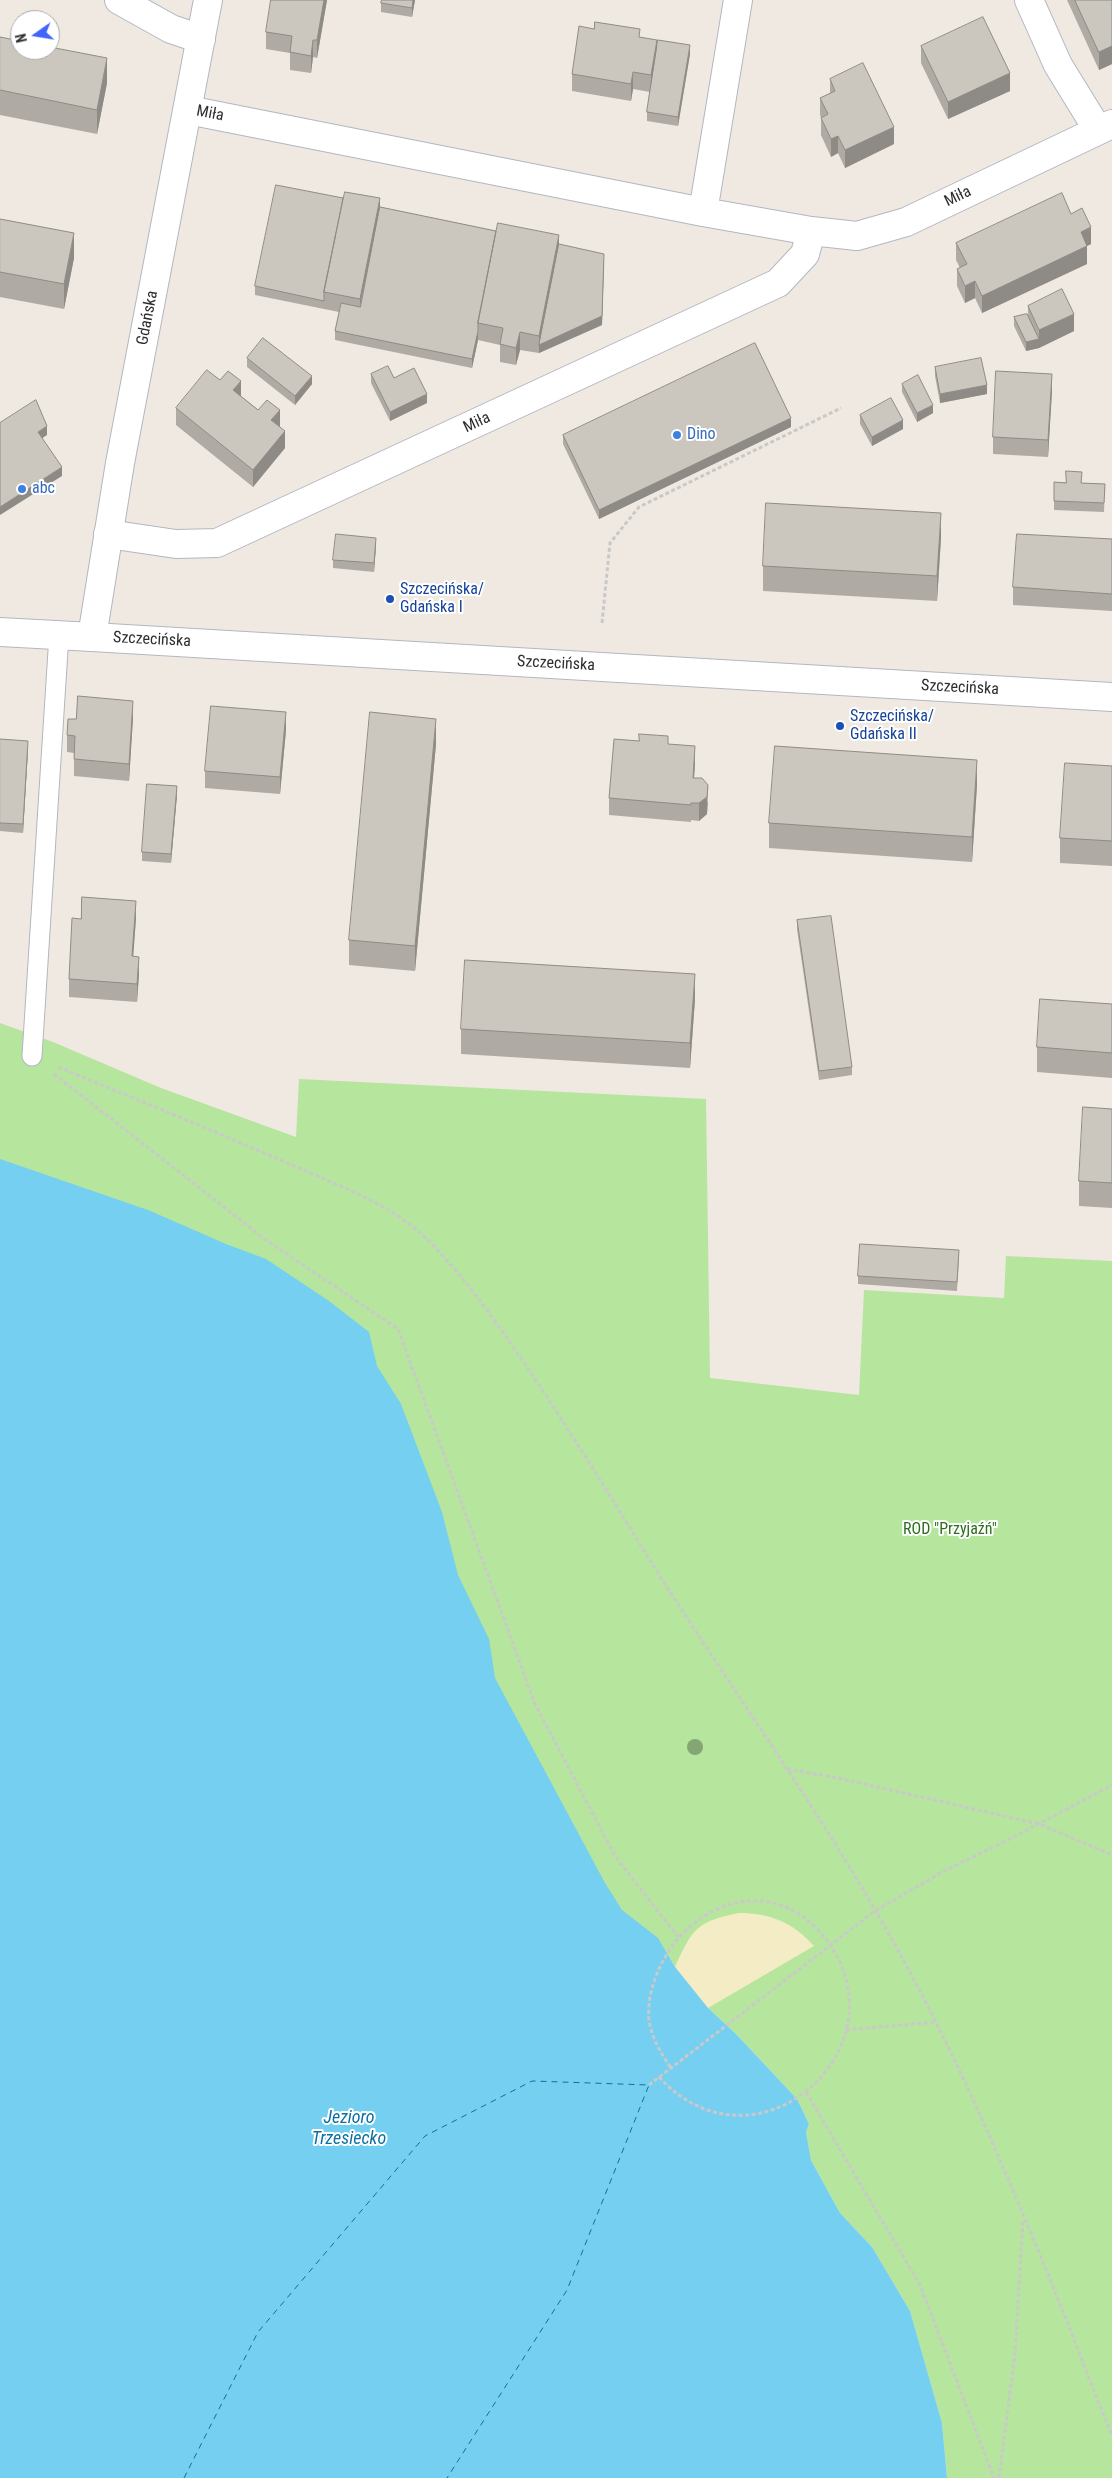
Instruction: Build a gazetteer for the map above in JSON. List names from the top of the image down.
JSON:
{
  "streets": {
    "street": ["Miła", "Gdańska", "Szczecińska"]
  },
  "crossings": [
    ["Miła", "Gdańska"],
    ["Gdańska", "Szczecińska"]
  ],
  "water": ["Jezioro Trzesiecko"],
  "parks": ["ROD \"Przyjaźń\""],
  "places": [
    "Dino",
    "abc",
    "Szczecińska/ Gdańska I",
    "Szczecińska/ Gdańska II"
  ],
  "north": "left"
}
